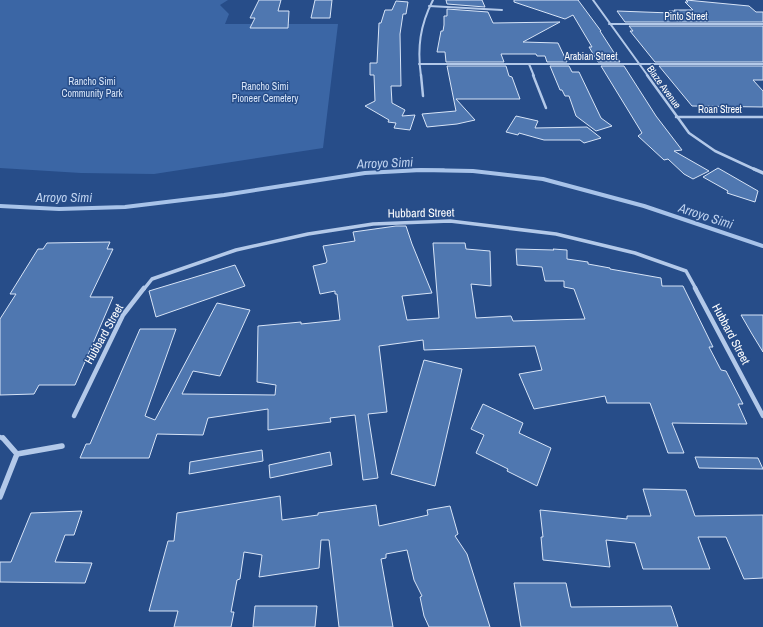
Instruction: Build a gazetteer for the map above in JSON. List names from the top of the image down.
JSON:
{
  "streets": {
    "street": [
      "Pinto Street",
      "Arabian Street",
      "Blaze Avenue",
      "Roan Street",
      "Hubbard Street"
    ]
  },
  "crossings": [
    ["Pinto Street", "Blaze Avenue"],
    ["Arabian Street", "Blaze Avenue"],
    ["Blaze Avenue", "Roan Street"]
  ],
  "water": ["Arroyo Simi"],
  "parks": ["Rancho Simi Community Park", "Rancho Simi Pioneer Cemetery"]
}
